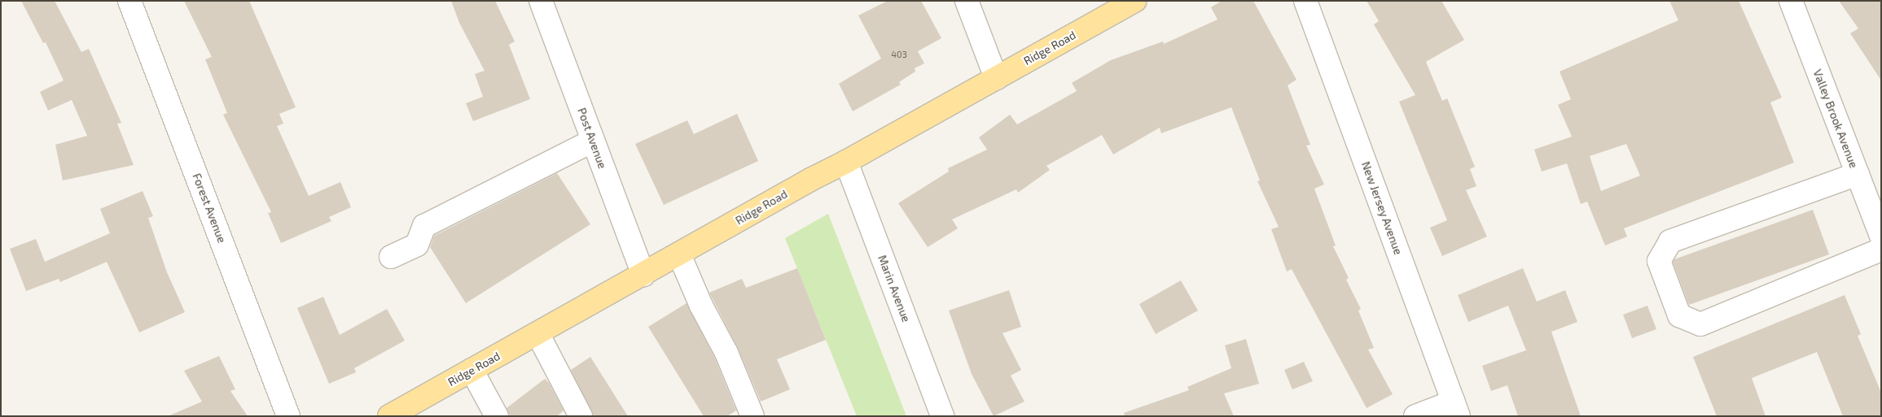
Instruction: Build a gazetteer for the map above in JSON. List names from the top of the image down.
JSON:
{
  "streets": {
    "main road": ["Ridge Road"],
    "street": [
      "Valley Brook Avenue",
      "Post Avenue",
      "Forest Avenue",
      "New Jersey Avenue",
      "Marin Avenue"
    ]
  },
  "crossings": [
    ["Ridge Road", "Post Avenue"],
    ["Ridge Road", "Marin Avenue"]
  ],
  "house_numbers": ["403"]
}
